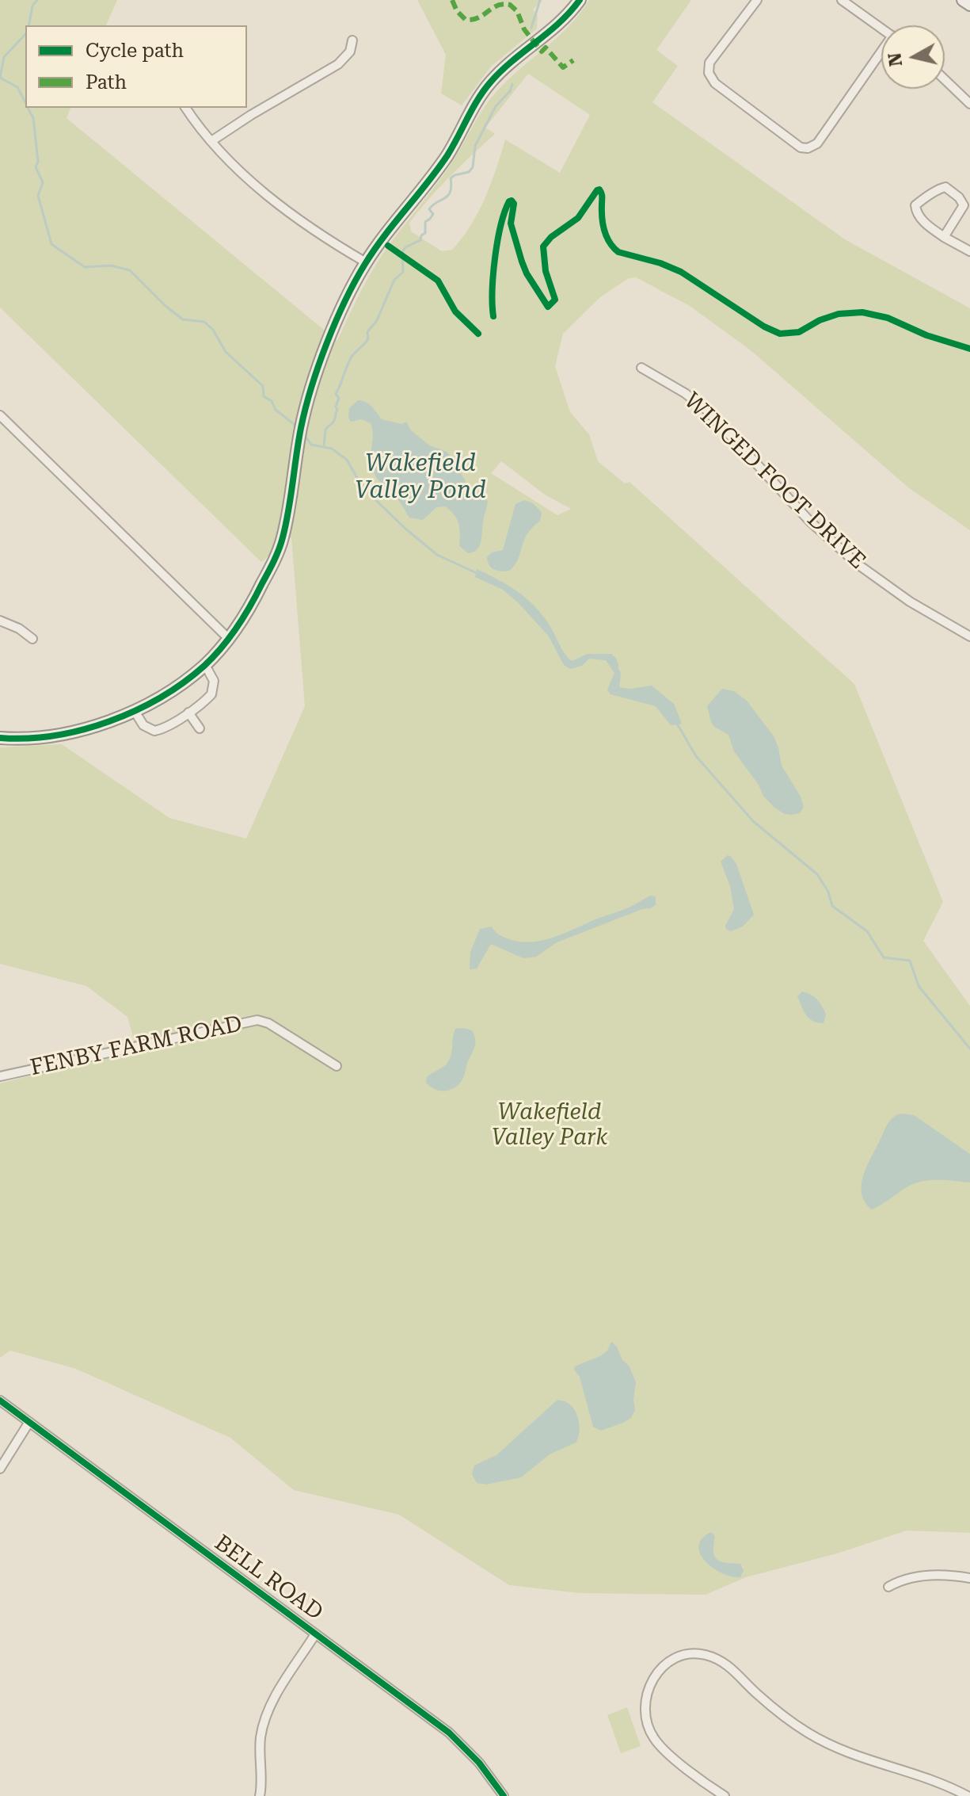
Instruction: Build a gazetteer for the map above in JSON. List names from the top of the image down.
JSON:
{
  "streets": {
    "street": ["WINGED FOOT DRIVE", "FENBY FARM ROAD", "BELL ROAD"]
  },
  "water": ["Wakefield Valley Pond"],
  "parks": ["Wakefield Valley Park"],
  "legend": ["Cycle path", "Path"],
  "north": "left"
}
